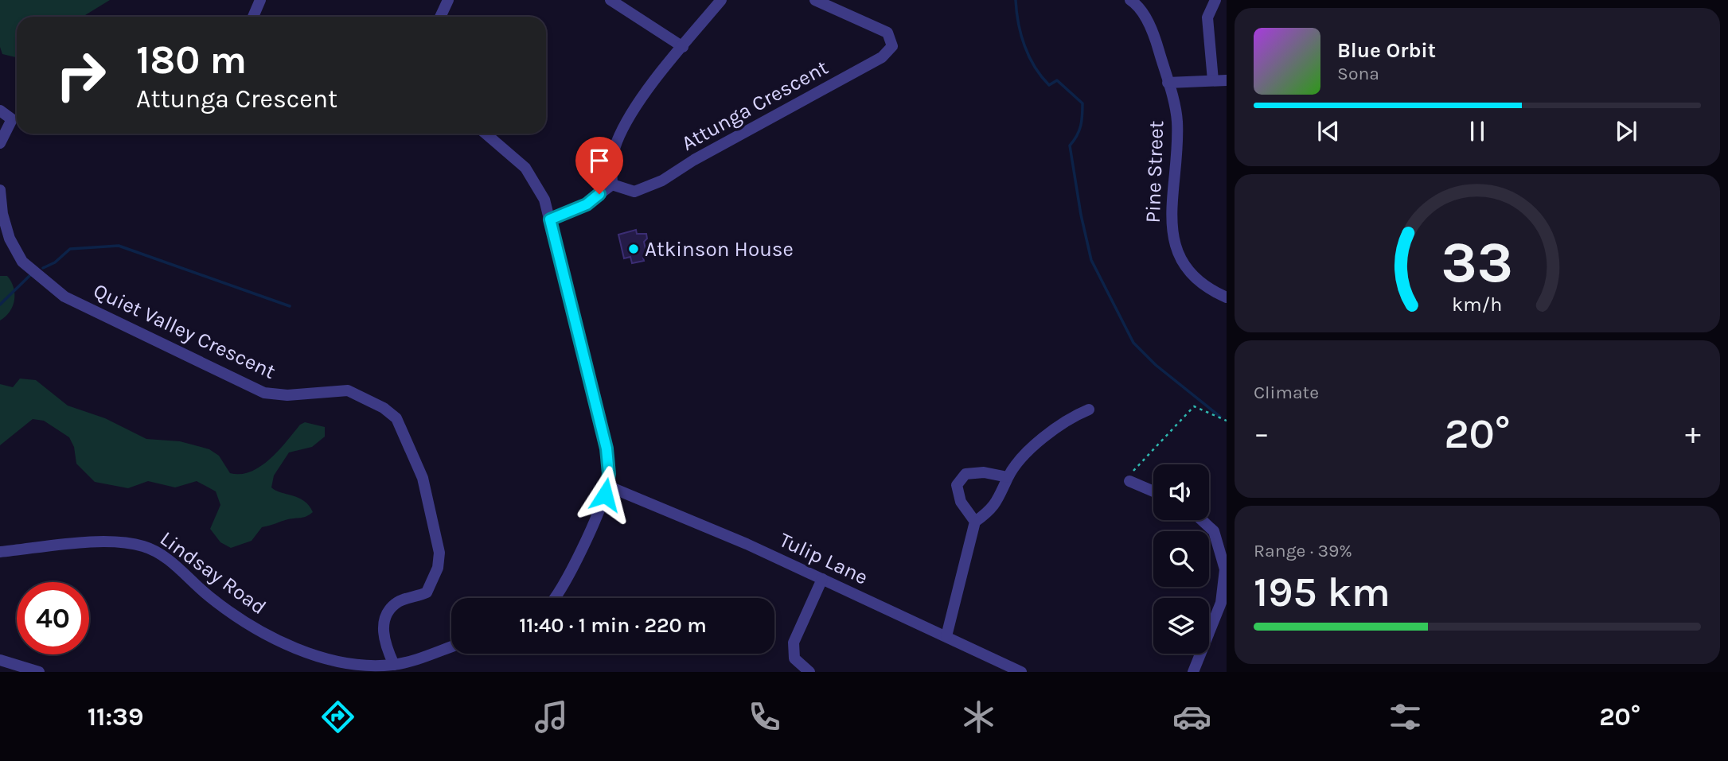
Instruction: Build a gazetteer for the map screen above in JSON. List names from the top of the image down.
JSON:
{
  "streets": {
    "street": [
      "Attunga Crescent",
      "Pine Street",
      "Quiet Valley Crescent",
      "Tulip Lane",
      "Lindsay Road"
    ]
  },
  "crossings": [
    ["Quiet Valley Crescent", "Lindsay Road"]
  ],
  "places": ["Atkinson House"],
  "page": {
    "turn": ["180 m", "Attunga Crescent"],
    "song": ["Blue Orbit", "Sona"],
    "tile": [
      "Climate",
      ["Range · 39%", "195 km"]
    ],
    "heat": ["−", "20°", "+"],
    "limit": "40",
    "trip": "11:40 · 1 min · 220 m",
    "tabs": ["11:39", "20°"],
    "gauge": ["33", "km/h"]
  }
}
